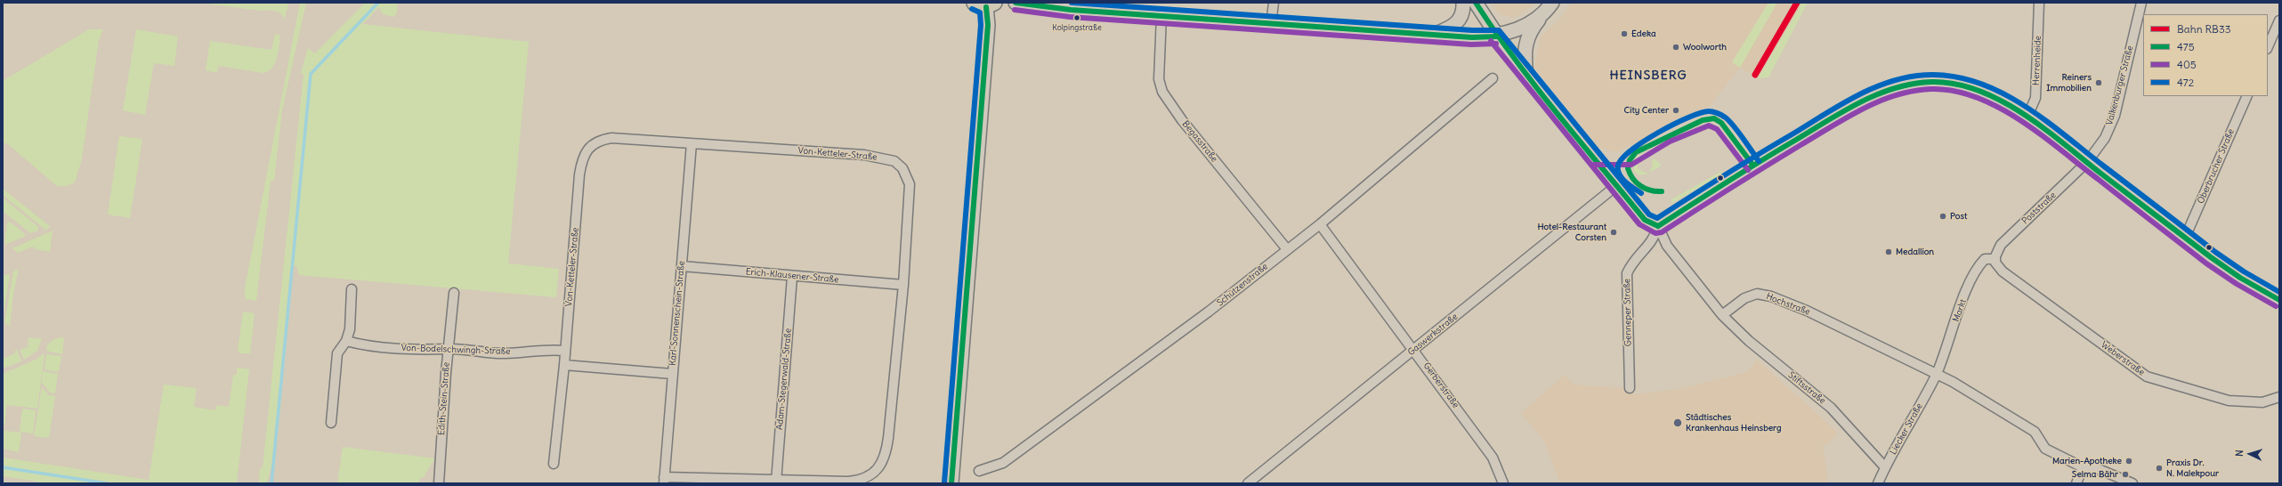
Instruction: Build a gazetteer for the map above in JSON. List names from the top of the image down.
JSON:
{
  "streets": {
    "street": [
      "Herrenheide",
      "Valkenburger Straße",
      "Begasstraße",
      "Von-Ketteler-Straße",
      "Oberbrucher Straße",
      "Poststraße",
      "Erich-Klausener-Straße",
      "Schützenstraße",
      "Hochstraße",
      "Markt",
      "Genneper Straße",
      "Karl-Sonnenschein-Straße",
      "Gaswerkstraße",
      "Von-Bodelschwingh-Straße",
      "Weberstraße",
      "Adam-Stegerwald-Straße",
      "Gerberstraße",
      "Stiftsstraße",
      "Edith-Stein-Straße",
      "Liecker Straße"
    ]
  },
  "crossings": [
    ["Valkenburger Straße", "Poststraße"],
    ["Begasstraße", "Schützenstraße"],
    ["Von-Ketteler-Straße", "Erich-Klausener-Straße"],
    ["Von-Ketteler-Straße", "Karl-Sonnenschein-Straße"],
    ["Von-Ketteler-Straße", "Von-Bodelschwingh-Straße"],
    ["Von-Ketteler-Straße", "Adam-Stegerwald-Straße"],
    ["Poststraße", "Markt"],
    ["Poststraße", "Weberstraße"],
    ["Erich-Klausener-Straße", "Karl-Sonnenschein-Straße"],
    ["Erich-Klausener-Straße", "Adam-Stegerwald-Straße"],
    ["Schützenstraße", "Gerberstraße"],
    ["Hochstraße", "Markt"],
    ["Hochstraße", "Stiftsstraße"],
    ["Hochstraße", "Liecker Straße"],
    ["Markt", "Weberstraße"],
    ["Markt", "Liecker Straße"],
    ["Gaswerkstraße", "Gerberstraße"],
    ["Von-Bodelschwingh-Straße", "Edith-Stein-Straße"],
    ["Stiftsstraße", "Liecker Straße"]
  ],
  "districts": ["HEINSBERG"],
  "places": [
    "Kolpingstraße",
    "Edeka",
    "Woolworth",
    "Reiners Immobilien",
    "City Center",
    "Post",
    "Hotel-Restaurant Corsten",
    "Medallion",
    "Städtisches Krankenhaus Heinsberg",
    "Marien-Apotheke",
    "Praxis Dr. N. Malekpour",
    "Selma Bähr"
  ],
  "lines": [
    "rail line RB33",
    "transit line 475",
    "transit line 472",
    "transit line 405"
  ],
  "legend": [
    "Bahn RB33",
    "475",
    "405",
    "472"
  ],
  "north": "left"
}
